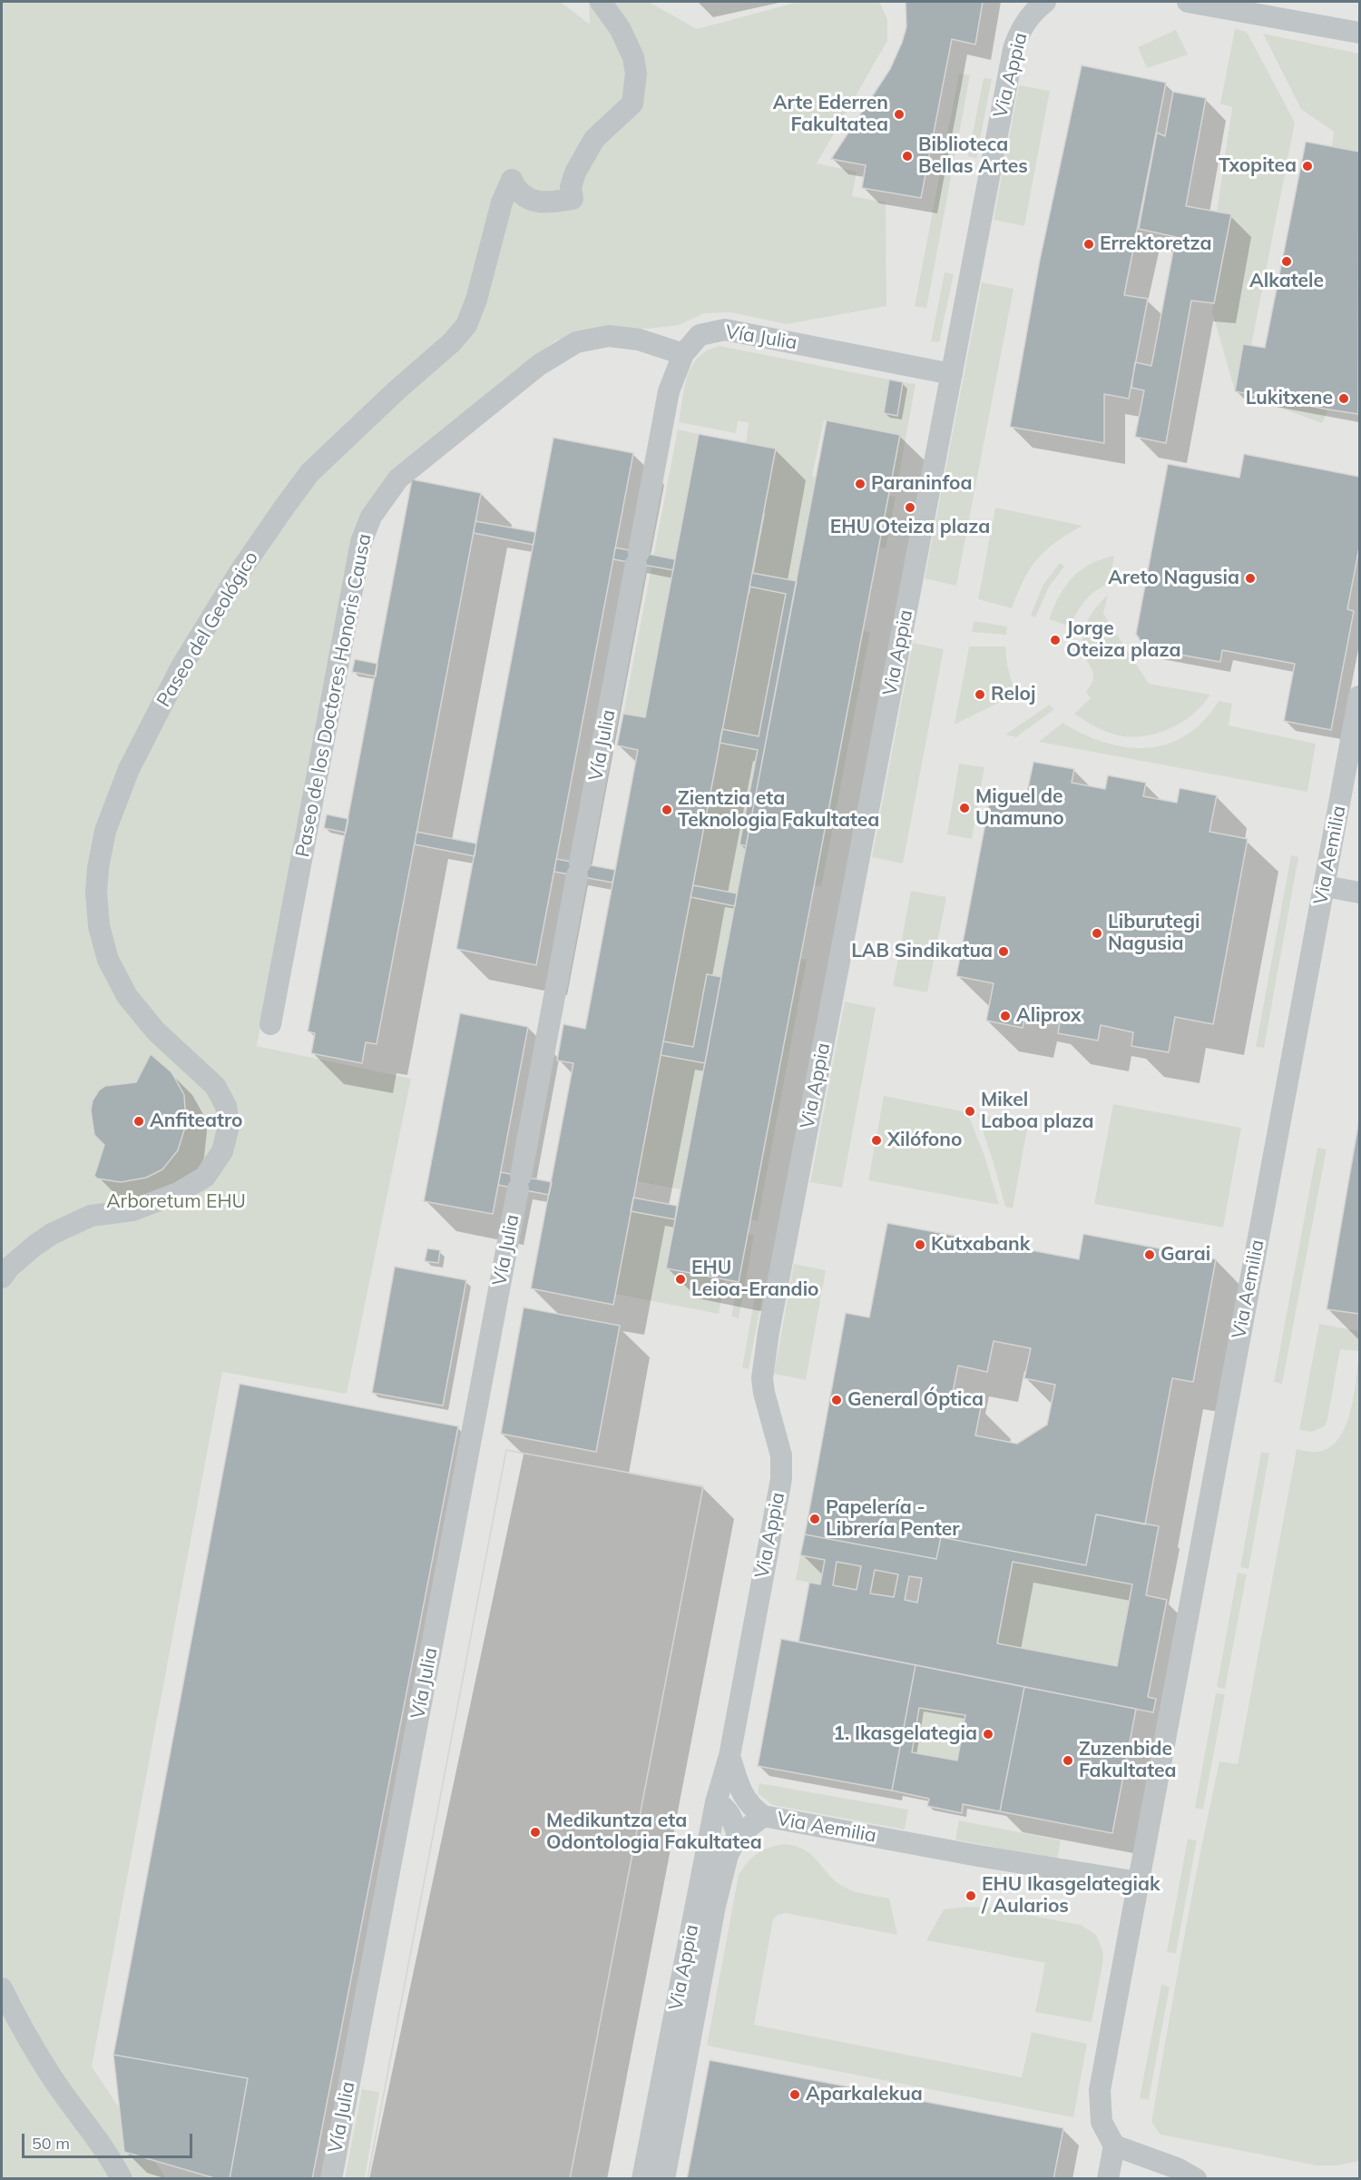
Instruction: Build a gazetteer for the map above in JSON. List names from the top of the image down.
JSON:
{
  "streets": {
    "street": [
      "Via Appia",
      "Vía Julia",
      "Paseo del Geológico",
      "Paseo de los Doctores Honoris Causa",
      "Via Aemilia"
    ]
  },
  "crossings": [
    ["Via Appia", "Vía Julia"],
    ["Vía Julia", "Paseo de los Doctores Honoris Causa"]
  ],
  "parks": ["Arboretum EHU"],
  "places": [
    "Arte Ederren Fakultatea",
    "Biblioteca Bellas Artes",
    "Txopitea",
    "Errektoretza",
    "Alkatele",
    "Lukitxene",
    "Paraninfoa",
    "EHU Oteiza plaza",
    "Areto Nagusia",
    "Jorge Oteiza plaza",
    "Reloj",
    "Miguel de Unamuno",
    "Zientzia eta Teknologia Fakultatea",
    "Liburutegi Nagusia",
    "LAB Sindikatua",
    "Aliprox",
    "Mikel Laboa plaza",
    "Anfiteatro",
    "Xilófono",
    "Kutxabank",
    "Garai",
    "EHU Leioa-Erandio",
    "General Óptica",
    "Papelería - Librería Penter",
    "1. Ikasgelategia",
    "Zuzenbide Fakultatea",
    "Medikuntza eta Odontologia Fakultatea",
    "EHU Ikasgelategiak / Aularios",
    "Aparkalekua"
  ],
  "scale_bar": "50 m"
}
